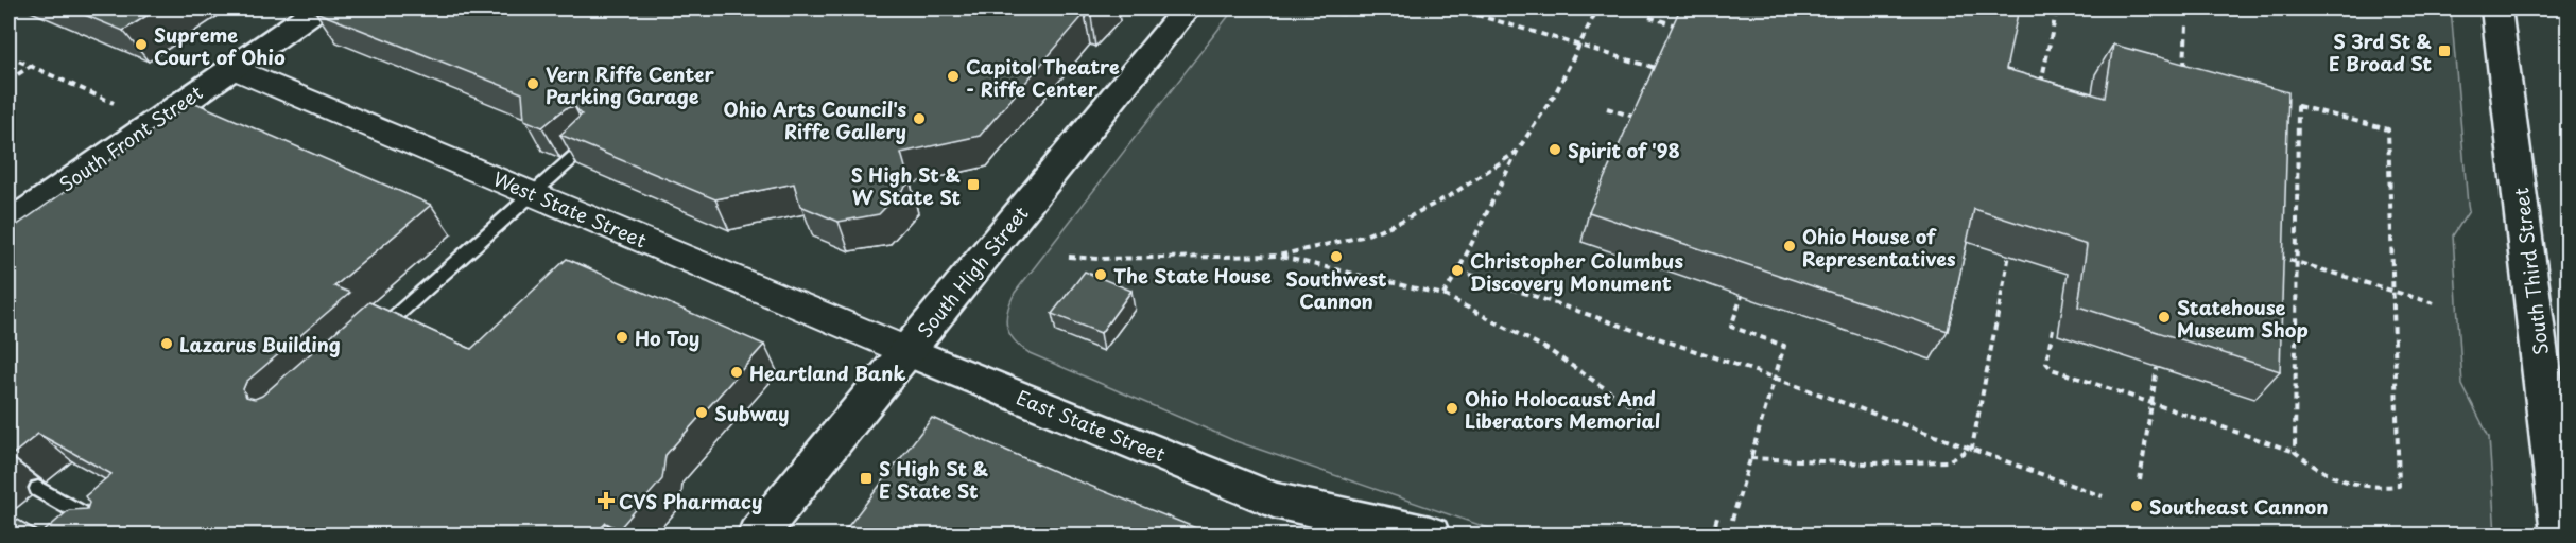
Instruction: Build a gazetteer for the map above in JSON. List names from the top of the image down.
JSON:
{
  "streets": {
    "main road": [
      "South Front Street",
      "South High Street",
      "South Third Street",
      "East State Street"
    ],
    "street": ["West State Street"]
  },
  "crossings": [
    ["South Front Street", "West State Street"],
    ["West State Street", "South High Street"],
    ["West State Street", "East State Street"],
    ["South High Street", "East State Street"]
  ],
  "places": {
    "other": [
      "Supreme Court of Ohio",
      "Capitol Theatre - Riffe Center",
      "Vern Riffe Center Parking Garage",
      "Ohio Arts Council's Riffe Gallery",
      "Spirit of '98",
      "Ohio House of Representatives",
      "Southwest Cannon",
      "Christopher Columbus Discovery Monument",
      "The State House",
      "Statehouse Museum Shop",
      "Ho Toy",
      "Lazarus Building",
      "Heartland Bank",
      "Ohio Holocaust And Liberators Memorial",
      "Subway",
      "Southeast Cannon"
    ],
    "transit": ["S 3rd St & E Broad St", "S High St & W State St", "S High St & E State St"],
    "health": ["CVS Pharmacy"]
  }
}
